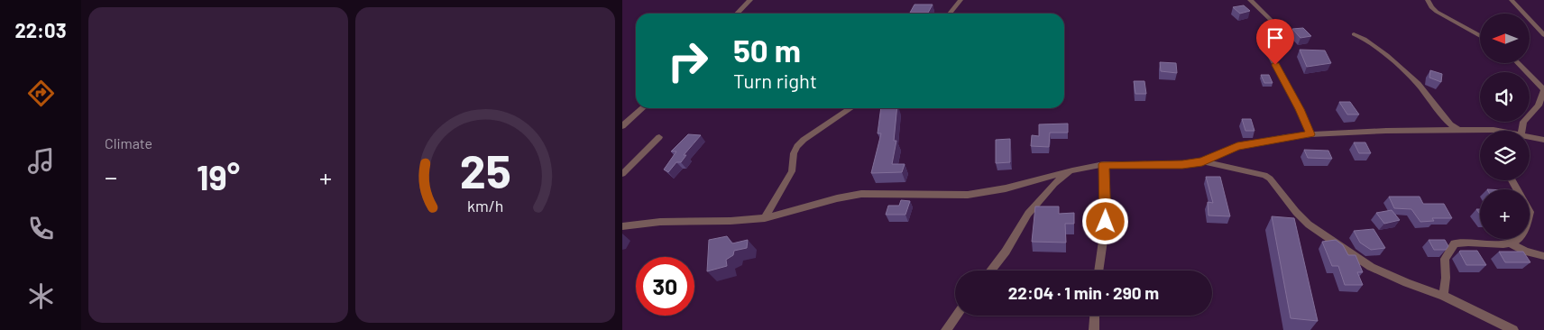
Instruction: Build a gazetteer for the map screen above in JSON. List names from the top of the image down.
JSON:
{
  "north": "left",
  "page": {
    "tabs": "22:03",
    "tile": "Climate",
    "map_buttons": "+",
    "turn": ["50 m", "Turn right"],
    "heat": ["−", "19°", "+"],
    "limit": "30",
    "trip": "22:04 · 1 min · 290 m",
    "gauge": ["25", "km/h"]
  }
}
